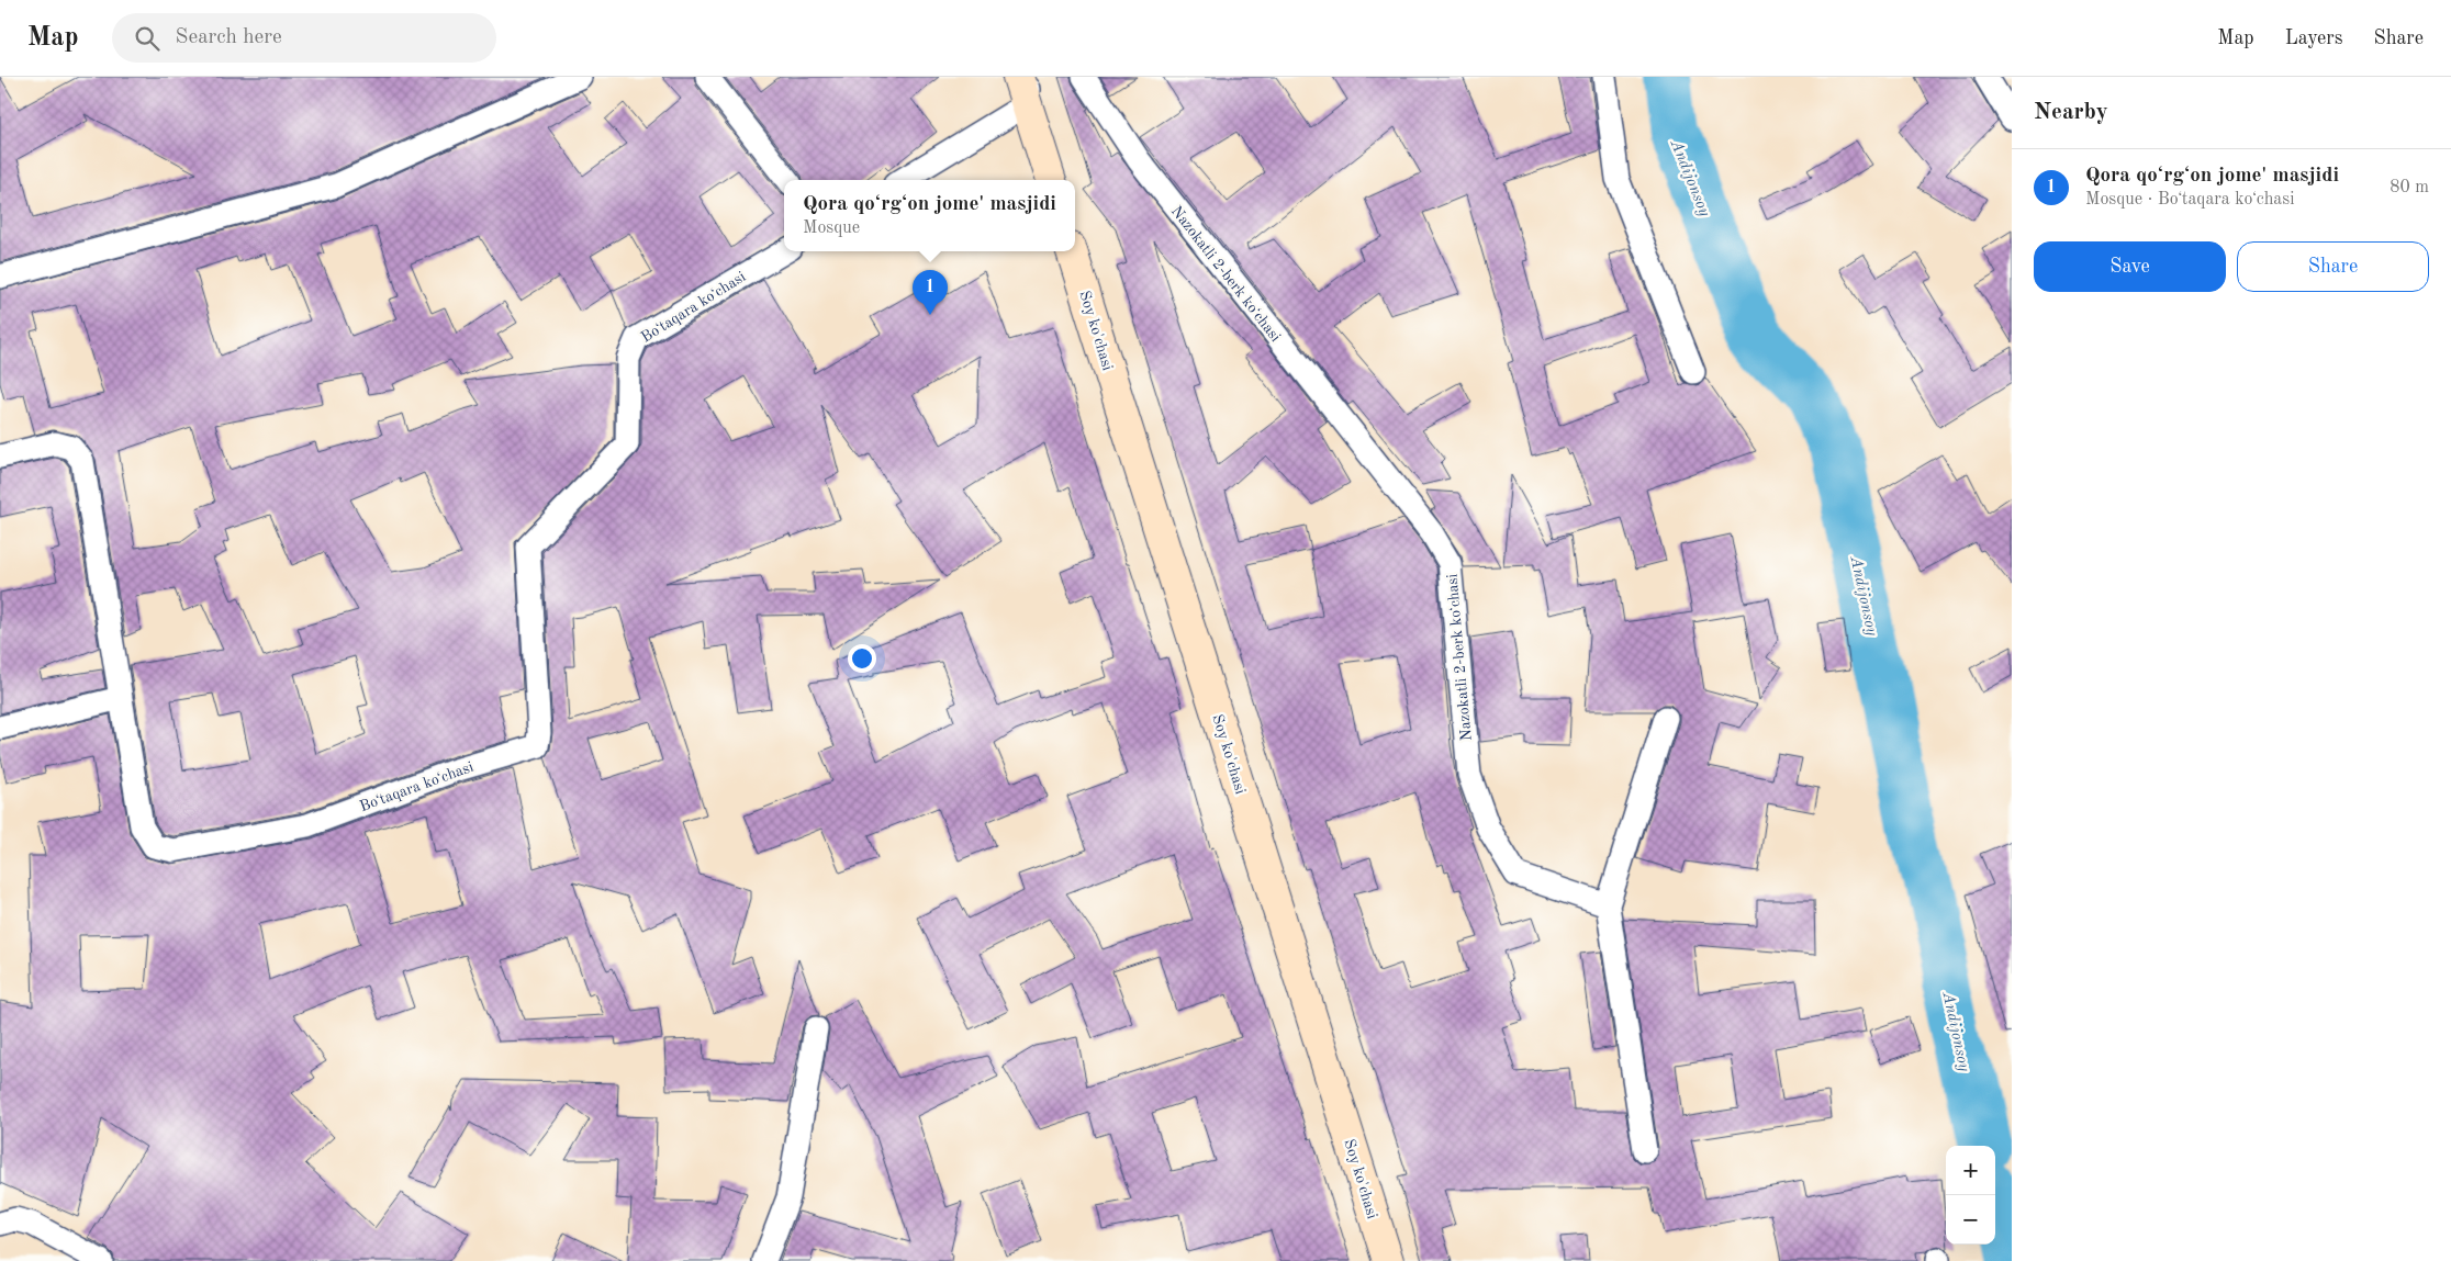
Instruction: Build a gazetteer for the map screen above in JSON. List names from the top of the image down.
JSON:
{
  "streets": {
    "main road": ["Soy ko'chasi"],
    "street": ["Nazokatli 2-berk koʻchasi", "Boʻtaqara koʻchasi"]
  },
  "water": ["Andijonsoy"],
  "page": {
    "header": "Map",
    "search": "Search here",
    "nav": ["Map", "Layers", "Share"],
    "heading": "Nearby",
    "list": [
      {
        "mark": "1",
        "name": "Qora qoʻrgʻon jome' masjidi",
        "note": "Mosque · Boʻtaqara koʻchasi",
        "value": "80 m"
      }
    ],
    "popup": ["Qora qoʻrgʻon jome' masjidi", "Mosque"],
    "buttons": ["Save", "Share"],
    "pins": "1",
    "map_buttons": ["+", "−"]
  }
}
